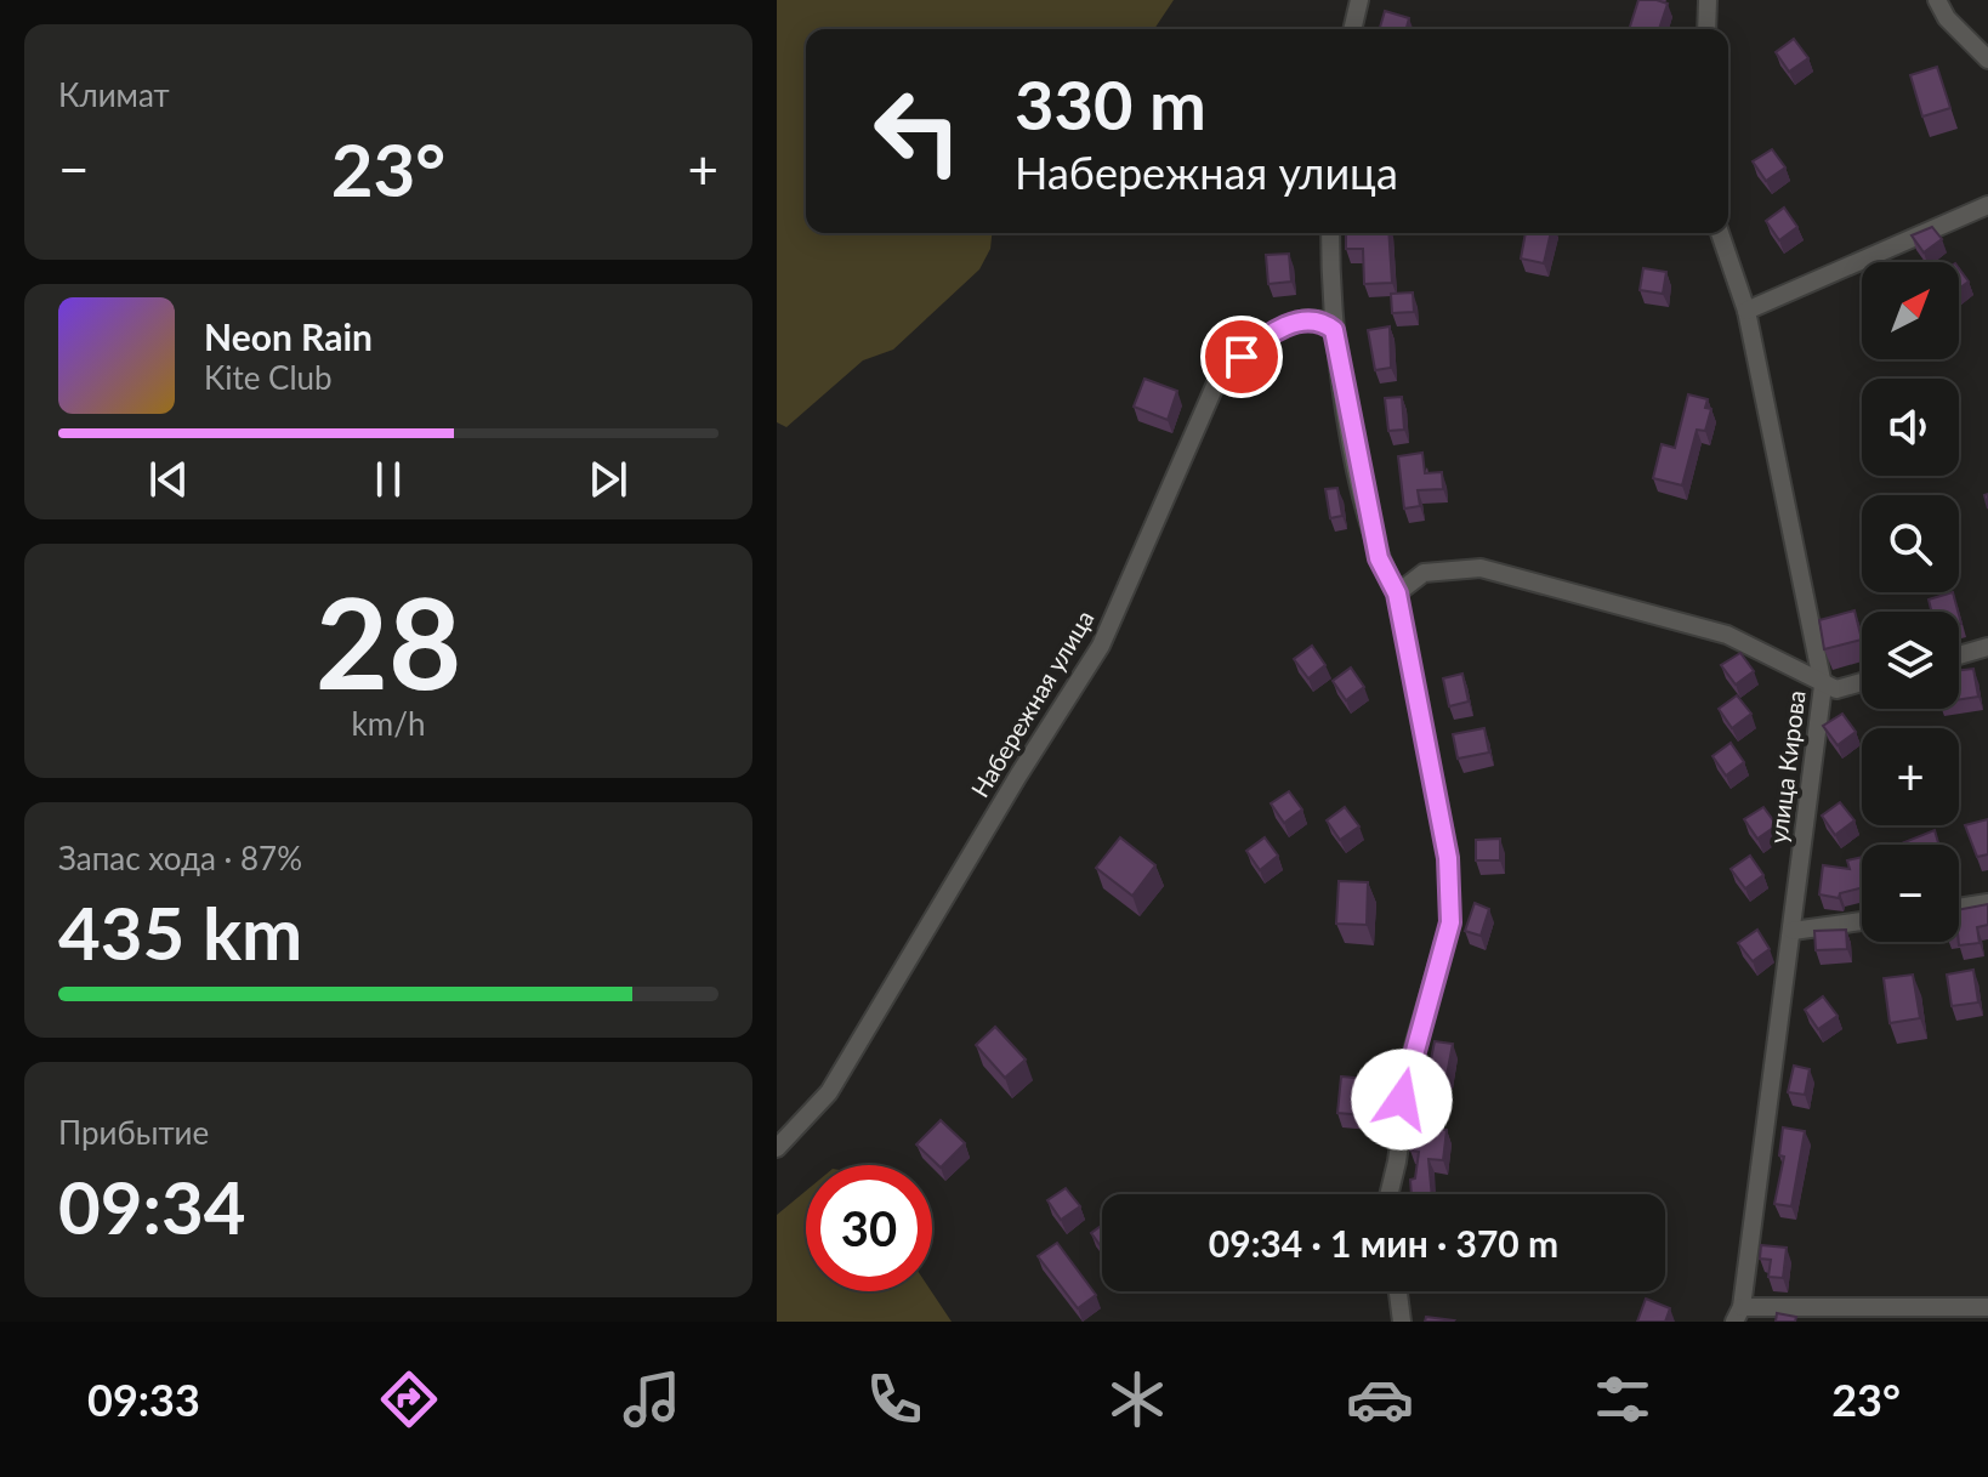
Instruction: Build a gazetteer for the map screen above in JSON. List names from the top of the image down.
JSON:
{
  "streets": {
    "street": ["Набережная улица", "улица Кирова"]
  },
  "north": "top right",
  "page": {
    "tile": [
      "Климат",
      ["28", "km/h"],
      ["Запас хода · 87%", "435 km"],
      ["Прибытие", "09:34"]
    ],
    "turn": ["330 m", "Набережная улица"],
    "heat": ["−", "23°", "+"],
    "map_buttons": ["+", "−"],
    "song": ["Neon Rain", "Kite Club"],
    "limit": "30",
    "trip": "09:34 · 1 мин · 370 m",
    "tabs": ["09:33", "23°"]
  }
}
